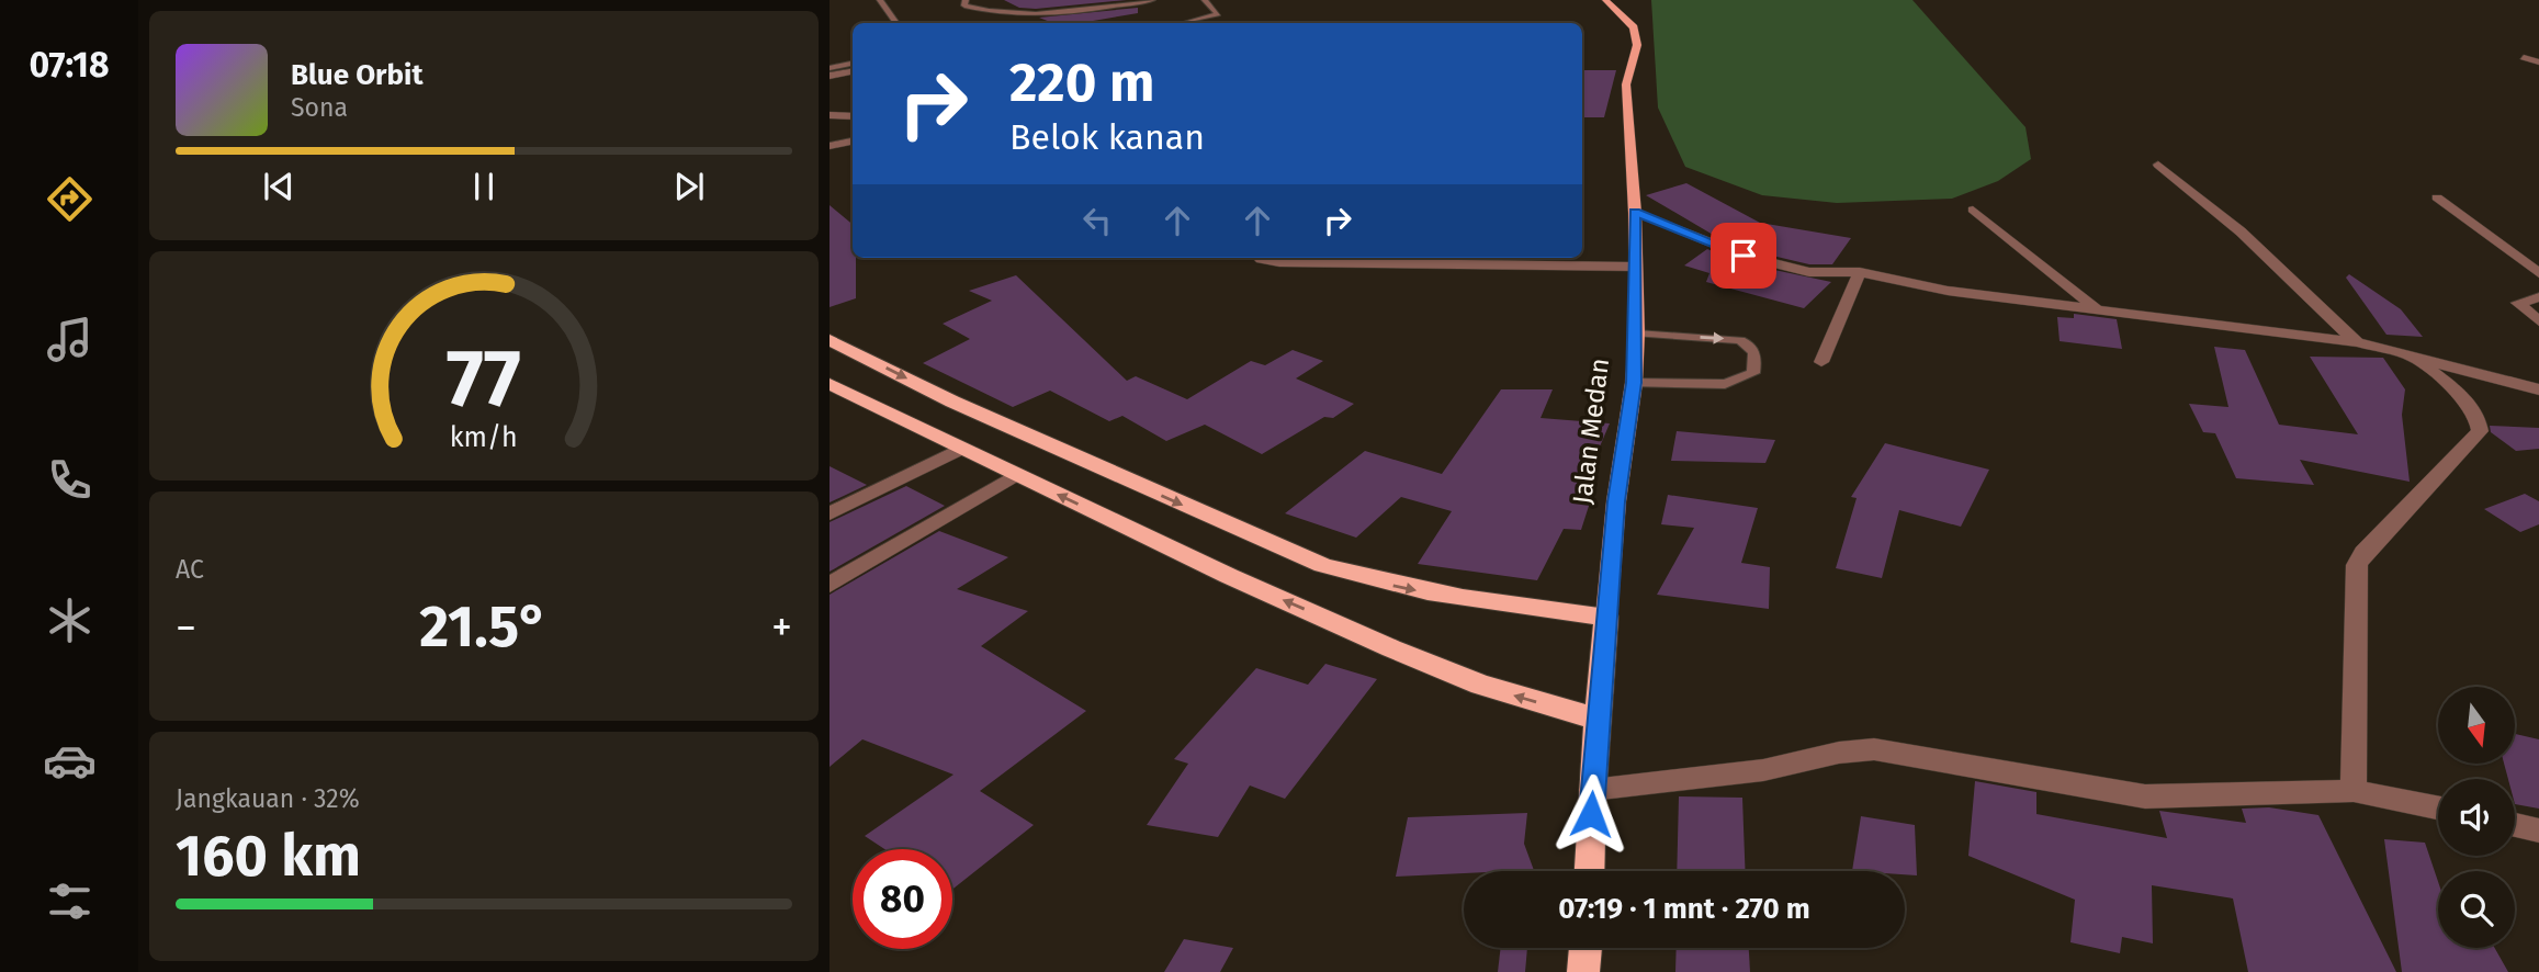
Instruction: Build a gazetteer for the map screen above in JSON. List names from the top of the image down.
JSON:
{
  "streets": {
    "highway": ["Jalan Medan"]
  },
  "north": "bottom",
  "page": {
    "tabs": "07:18",
    "turn": ["220 m", "Belok kanan"],
    "song": ["Blue Orbit", "Sona"],
    "tile": [
      "AC",
      ["Jangkauan · 32%", "160 km"]
    ],
    "heat": ["−", "21.5°", "+"],
    "limit": "80",
    "trip": "07:19 · 1 mnt · 270 m",
    "gauge": ["77", "km/h"]
  }
}
